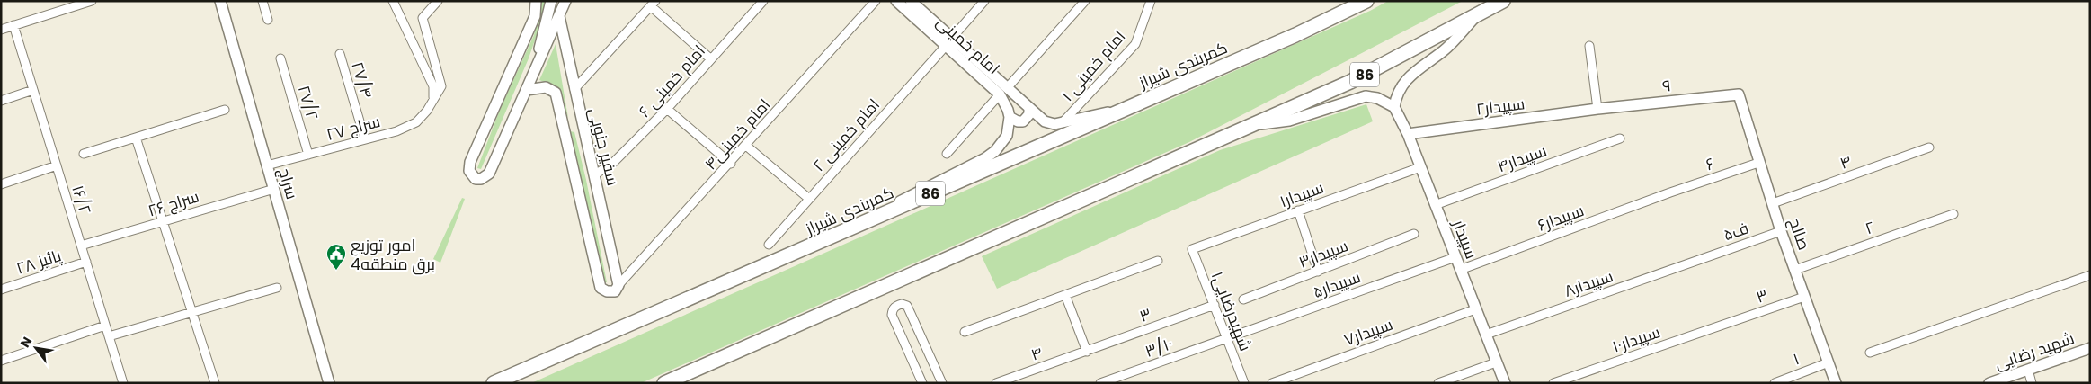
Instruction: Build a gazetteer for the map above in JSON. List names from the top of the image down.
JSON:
{
  "streets": {
    "highway": ["کمربندی شیراز", "86"],
    "street": [
      "امام خمینی",
      "امام خمینی ۱",
      "۲۷/۴",
      "امام خمینی ۶",
      "۹",
      "۲۷/۲",
      "سپیدار۲",
      "۲۷ سراج",
      "امام خمینی۴",
      "امام خمینی ۲",
      "سفیر جنوبی",
      "سپیدار۴",
      "۴",
      "۶",
      "سراج",
      "سپیدار۱",
      "۱۶/۲",
      "سراج ۲۶",
      "سپیدار۶",
      "۲",
      "ف۵",
      "صالح",
      "سپیدار",
      "سپیدار۳",
      "پائیز ۲۸",
      "سپیدار۸",
      "سپیدار۵",
      "۳",
      "شهیدرضایی۱",
      "سپیدار۷",
      "سپیدار۱۰",
      "۳/۱۰",
      "شهید رضایی",
      "۱"
    ]
  },
  "crossings": [
    ["امام خمینی", "امام خمینی ۱"],
    ["امام خمینی", "امام خمینی ۲"],
    ["۲۷/۴", "۲۷ سراج"],
    ["امام خمینی ۶", "سفیر جنوبی"],
    ["۹", "سپیدار۲"],
    ["۹", "صالح"],
    ["۲۷/۲", "۲۷ سراج"],
    ["سپیدار۲", "سپیدار"],
    ["۲۷ سراج", "سراج"],
    ["امام خمینی۴", "سفیر جنوبی"],
    ["سپیدار۴", "سپیدار"],
    ["۴", "صالح"],
    ["۴", "۳"],
    ["۶", "سپیدار۶"],
    ["۶", "صالح"],
    ["سراج", "سراج ۲۶"],
    ["سپیدار۱", "سپیدار"],
    ["سپیدار۱", "شهیدرضایی۱"],
    ["۱۶/۲", "سراج ۲۶"],
    ["۱۶/۲", "پائیز ۲۸"],
    ["سپیدار۶", "سپیدار"],
    ["۲", "صالح"],
    ["ف۵", "صالح"],
    ["ف۵", "سپیدار۸"],
    ["صالح", "۳"],
    ["صالح", "۱"],
    ["سپیدار", "سپیدار۸"],
    ["سپیدار", "سپیدار۵"],
    ["سپیدار", "سپیدار۷"],
    ["سپیدار۵", "شهیدرضایی۱"],
    ["سپیدار۵", "۳/۱۰"],
    ["۳", "شهیدرضایی۱"],
    ["۳", "سپیدار۱۰"],
    ["شهیدرضایی۱", "۳/۱۰"]
  ],
  "places": {
    "public building": ["امور توزیع برق منطقه4"]
  },
  "north": "top left"
}
